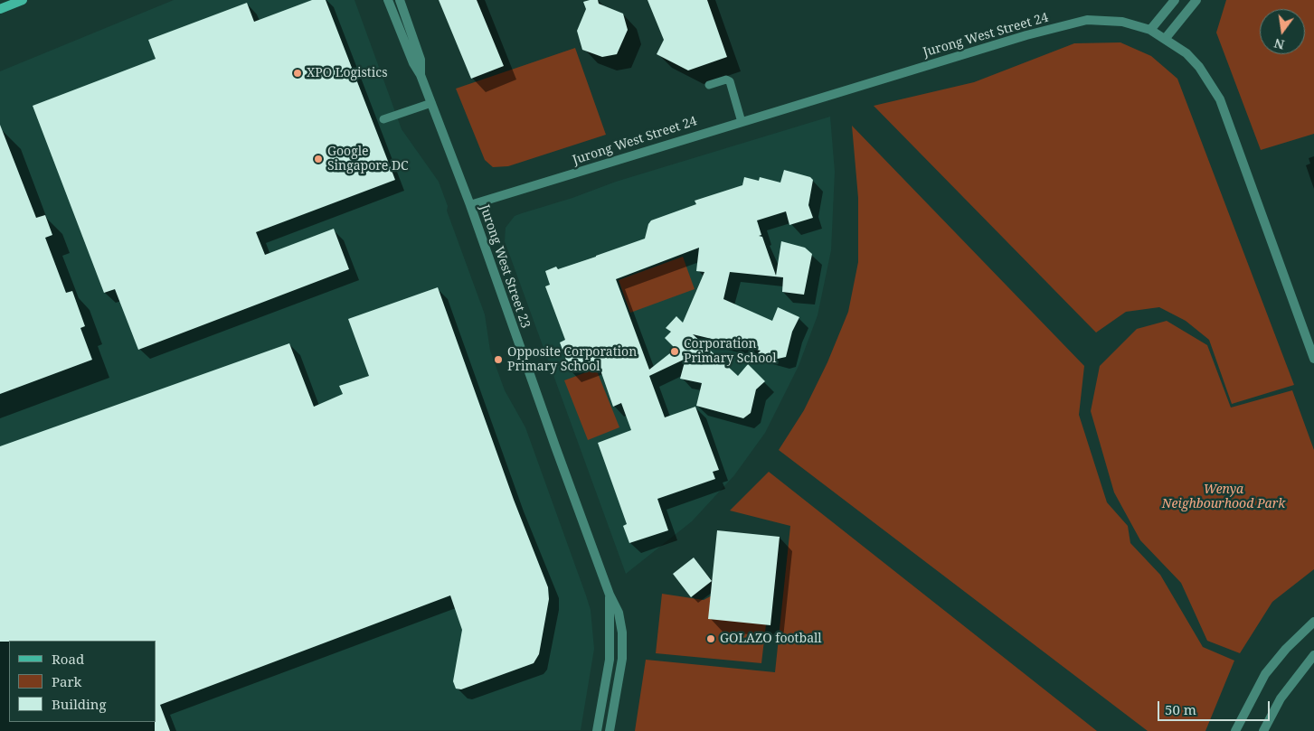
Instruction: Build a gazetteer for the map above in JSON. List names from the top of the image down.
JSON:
{
  "streets": {
    "street": ["Jurong West Street 24", "Jurong West Street 23"]
  },
  "crossings": [
    ["Jurong West Street 24", "Jurong West Street 23"]
  ],
  "parks": ["Wenya Neighbourhood Park"],
  "places": [
    "XPO Logistics",
    "Google Singapore DC",
    "Corporation Primary School",
    "Opposite Corporation Primary School",
    "GOLAZO football"
  ],
  "legend": ["Road", "Park", "Building"],
  "scale_bar": "50 m",
  "north": "bottom"
}
